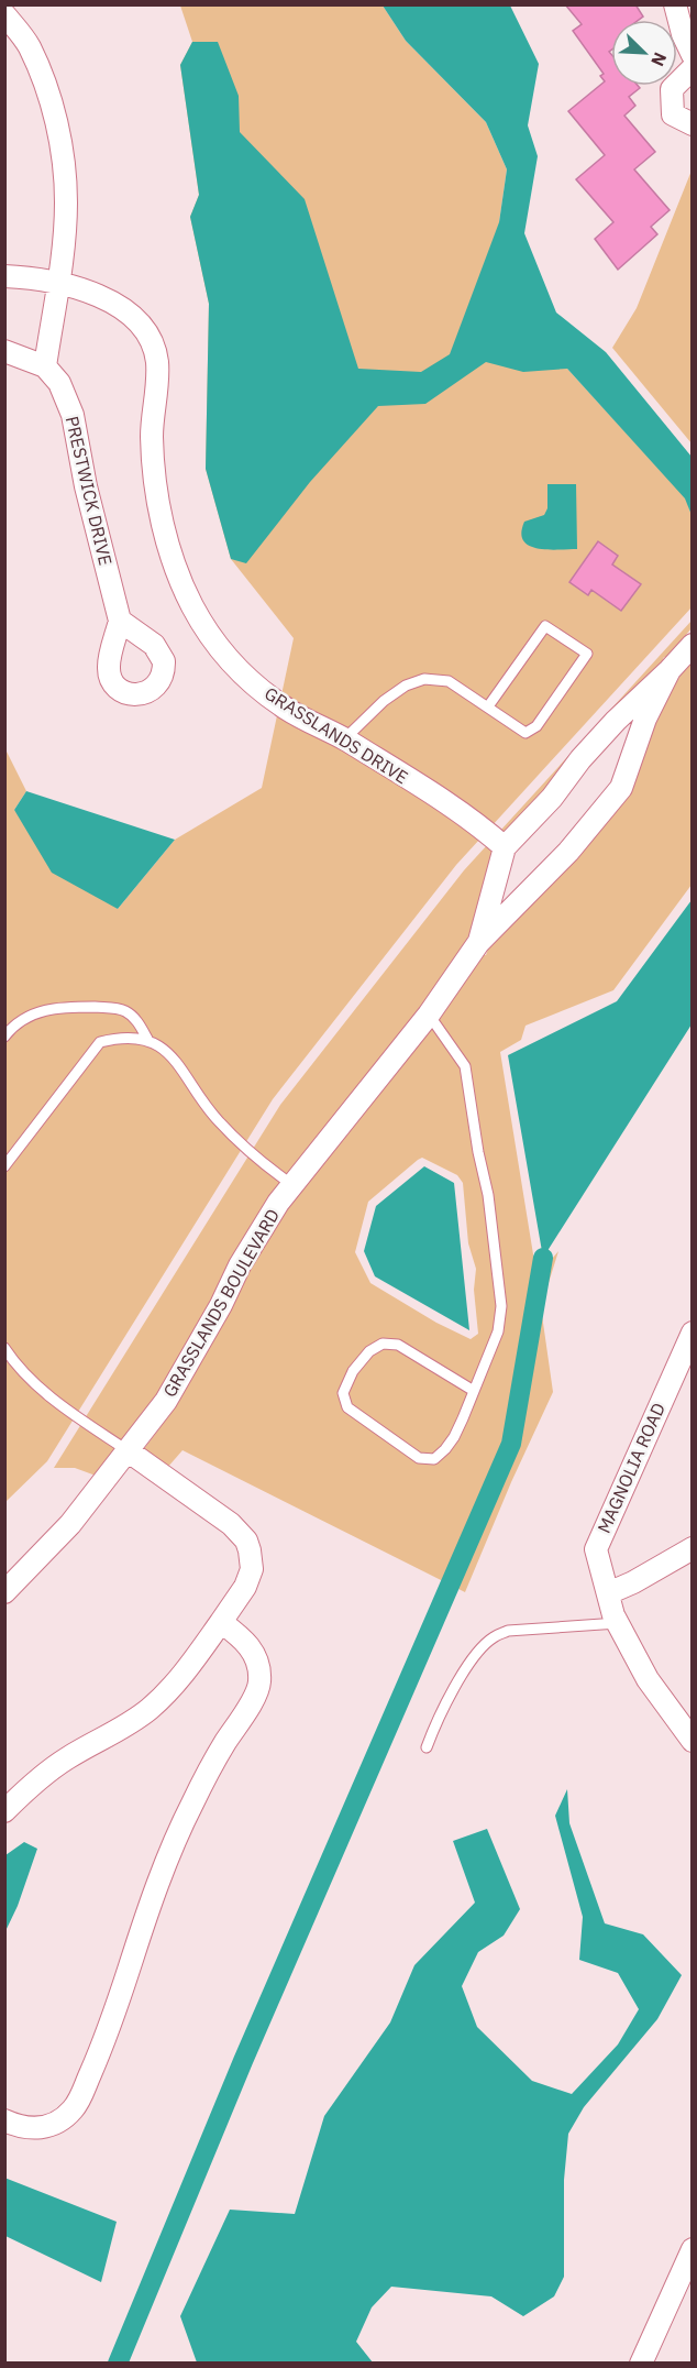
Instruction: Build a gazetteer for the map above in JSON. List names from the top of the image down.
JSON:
{
  "streets": {
    "street": [
      "PRESTWICK DRIVE",
      "GRASSLANDS DRIVE",
      "GRASSLANDS BOULEVARD",
      "MAGNOLIA ROAD"
    ]
  },
  "crossings": [
    ["GRASSLANDS DRIVE", "GRASSLANDS BOULEVARD"]
  ],
  "north": "bottom right"
}
